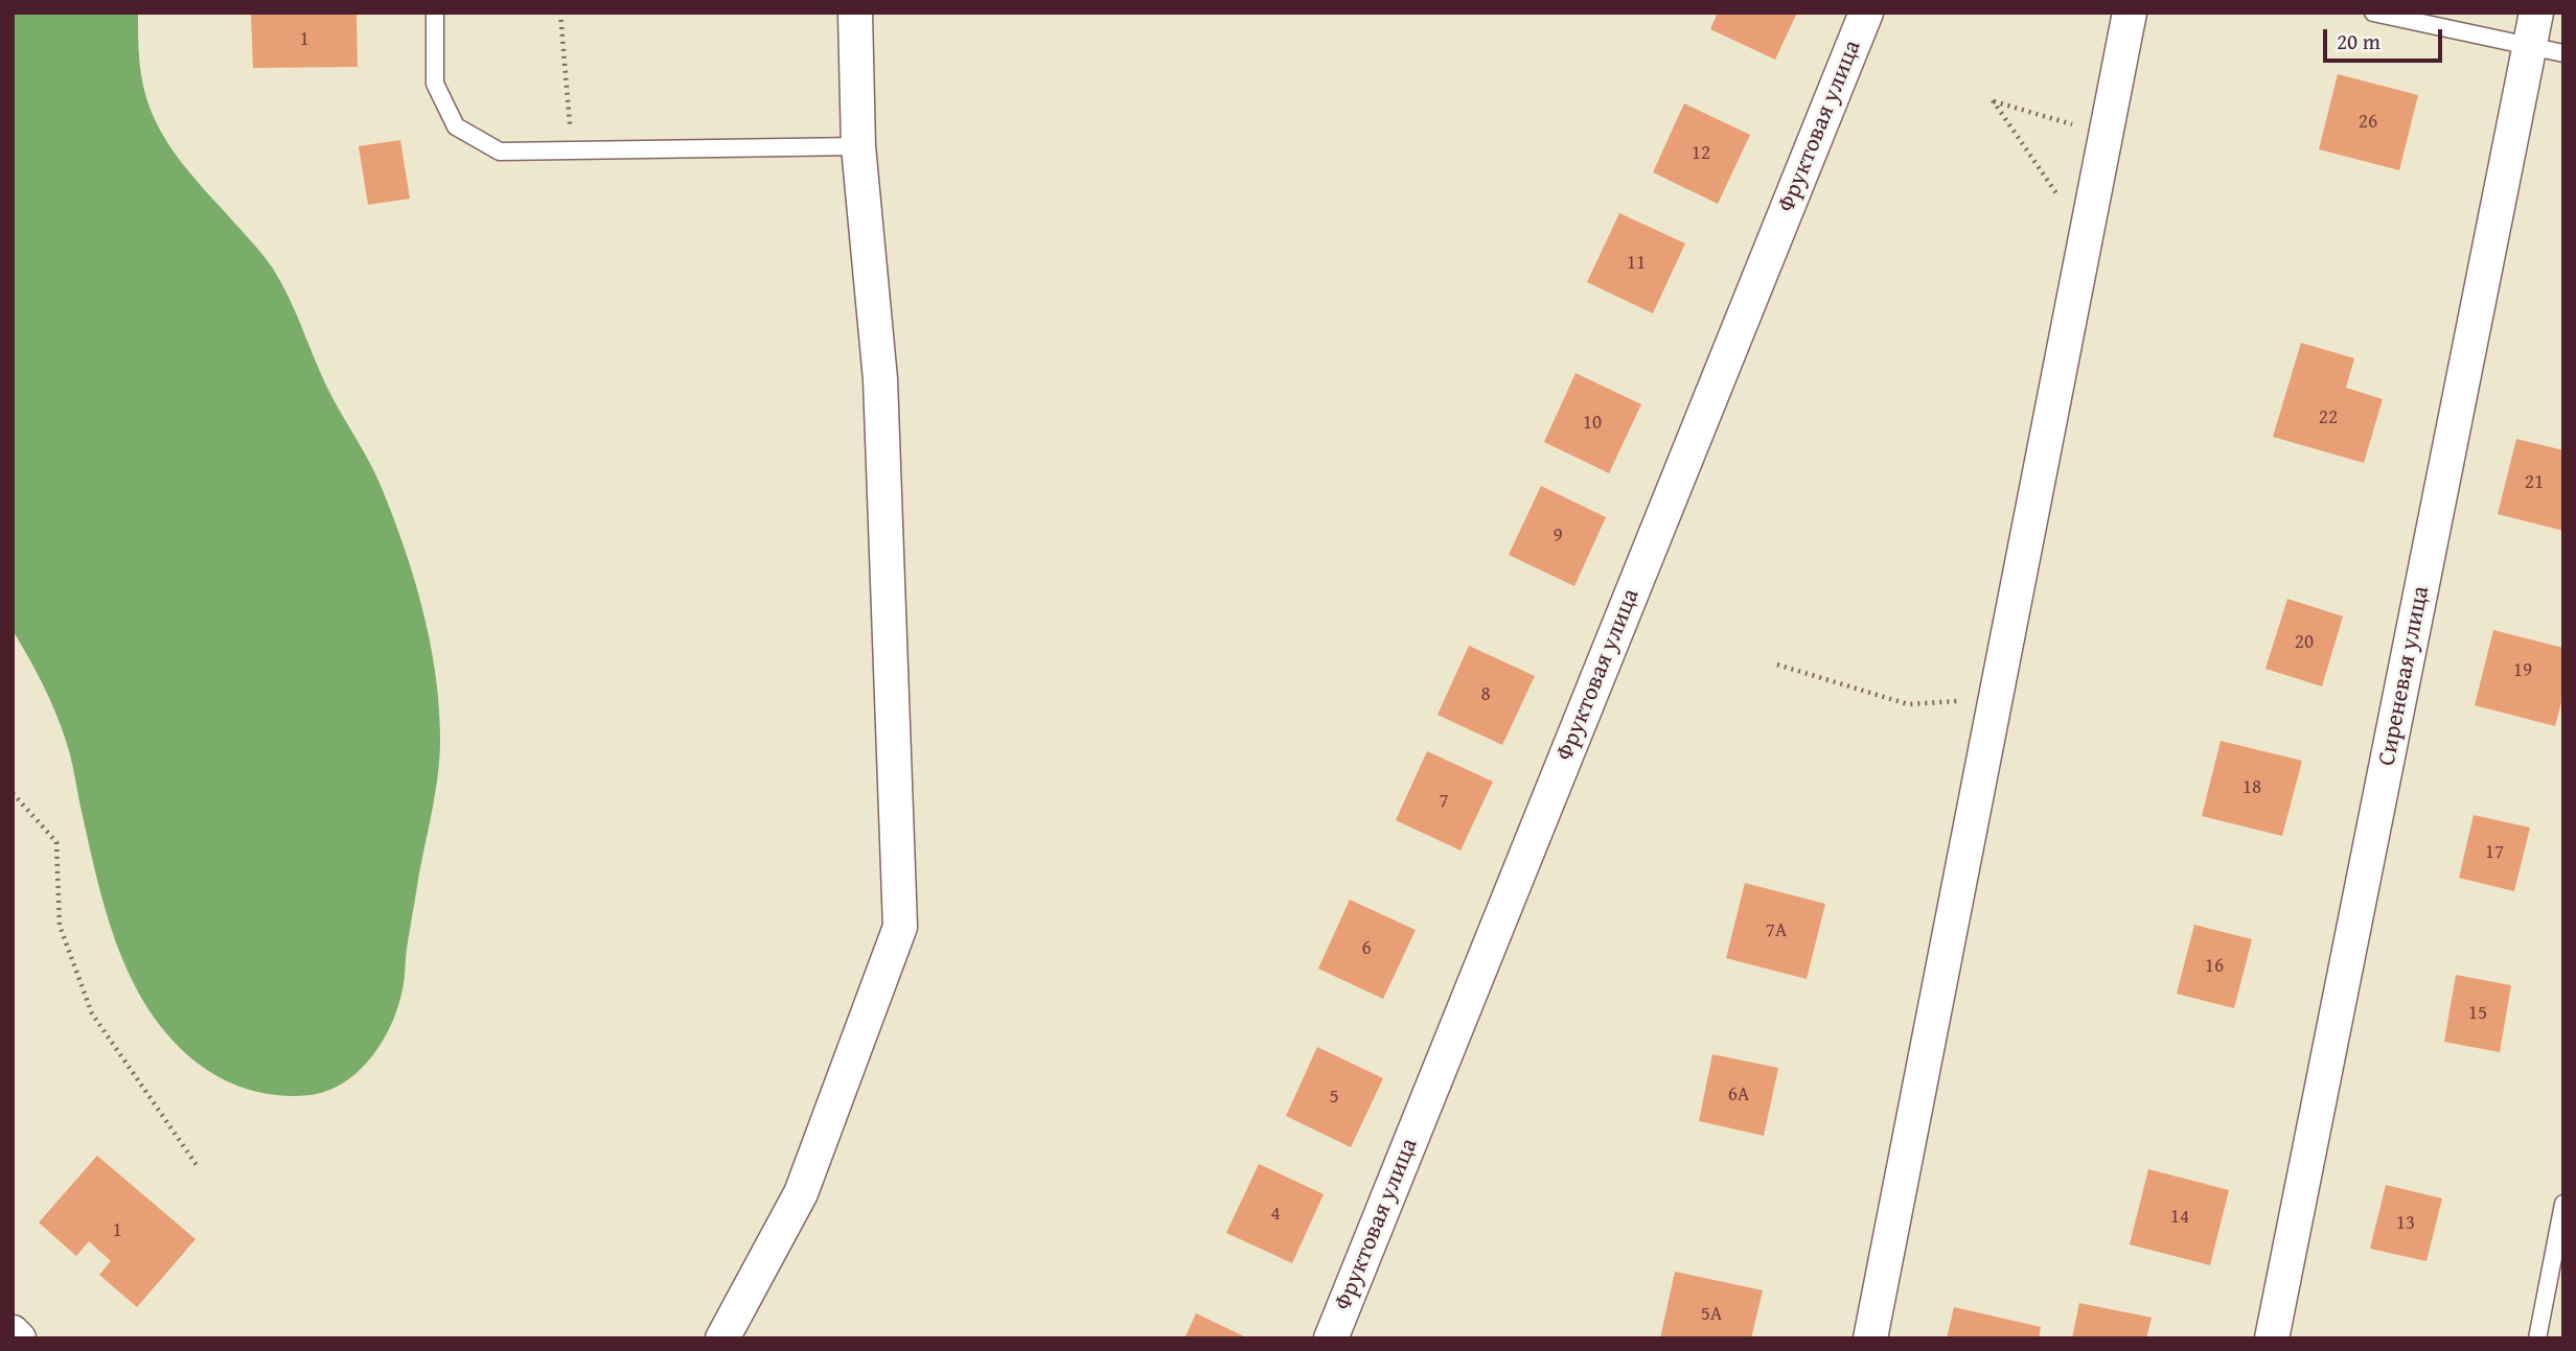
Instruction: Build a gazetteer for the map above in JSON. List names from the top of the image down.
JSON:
{
  "streets": {
    "street": ["Фруктовая улица", "Сиреневая улица"]
  },
  "house_numbers": [
    "1",
    "26",
    "12",
    "11",
    "22",
    "10",
    "21",
    "9",
    "20",
    "19",
    "8",
    "18",
    "7",
    "17",
    "7А",
    "6",
    "16",
    "15",
    "6А",
    "5",
    "4",
    "14",
    "13",
    "1",
    "5А"
  ],
  "scale_bar": "20 m"
}
